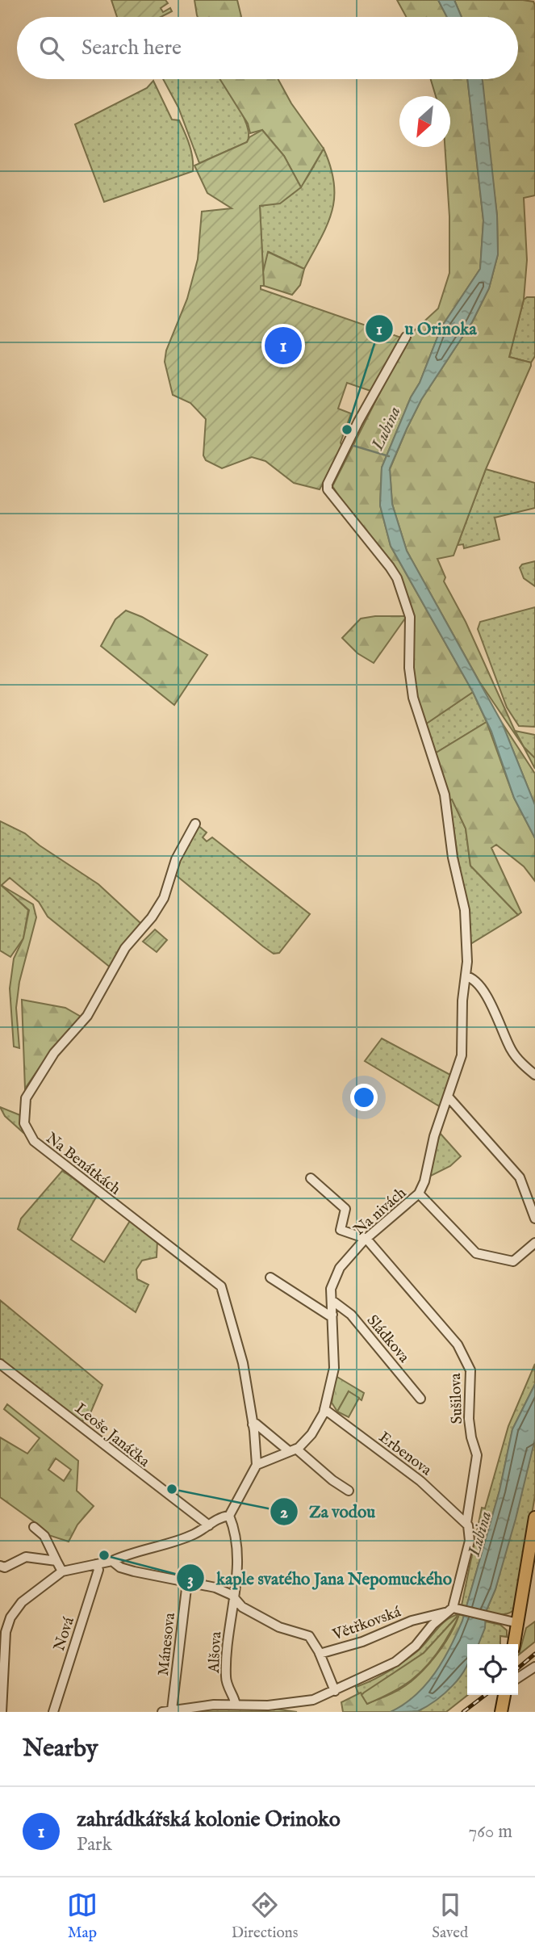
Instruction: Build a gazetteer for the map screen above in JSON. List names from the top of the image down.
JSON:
{
  "streets": {
    "street": [
      "Na Benátkách",
      "Na nivách",
      "Sládkova",
      "Sušilova",
      "Leoše Janáčka",
      "Erbenova",
      "Větřkovská",
      "Nová",
      "Mánesova",
      "Alšova"
    ]
  },
  "crossings": [
    ["Na Benátkách", "Na nivách"],
    ["Na nivách", "Sládkova"],
    ["Na nivách", "Sušilova"],
    ["Na nivách", "Erbenova"],
    ["Sušilova", "Erbenova"]
  ],
  "water": ["Lubina"],
  "places": ["u Orinoka", "Za vodou", "kaple svatého Jana Nepomuckého"],
  "north": "bottom left",
  "page": {
    "search": "Search here",
    "pins": "1",
    "heading": "Nearby",
    "list": [
      {
        "mark": "1",
        "name": "zahrádkářská kolonie Orinoko",
        "note": "Park",
        "value": "760 m"
      }
    ],
    "nav": ["Map", "Directions", "Saved"]
  }
}
